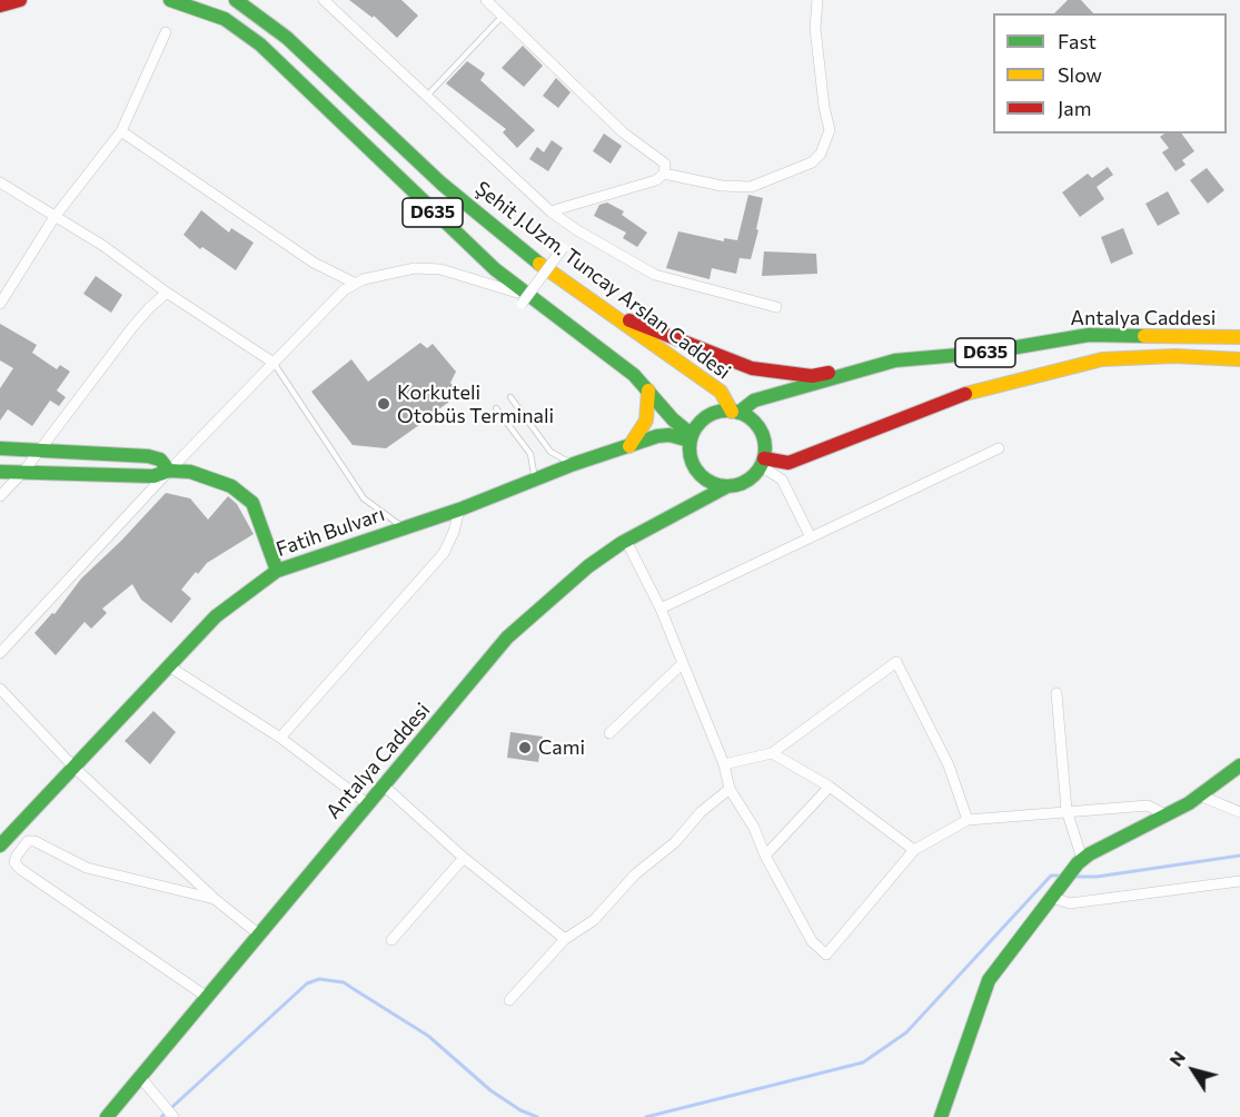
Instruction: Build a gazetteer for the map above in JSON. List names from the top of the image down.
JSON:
{
  "streets": {
    "main road": [
      "D635",
      "Şehit J.Uzm. Tuncay Arslan Caddesi",
      "Antalya Caddesi",
      "Fatih Bulvarı"
    ]
  },
  "crossings": [
    ["D635", "Şehit J.Uzm. Tuncay Arslan Caddesi"],
    ["D635", "Antalya Caddesi"],
    ["D635", "Fatih Bulvarı"],
    ["Şehit J.Uzm. Tuncay Arslan Caddesi", "Antalya Caddesi"],
    ["Şehit J.Uzm. Tuncay Arslan Caddesi", "Fatih Bulvarı"],
    ["Antalya Caddesi", "Fatih Bulvarı"]
  ],
  "places": ["Korkuteli Otobüs Terminali", "Cami"],
  "legend": ["Fast", "Slow", "Jam"],
  "north": "top left"
}
